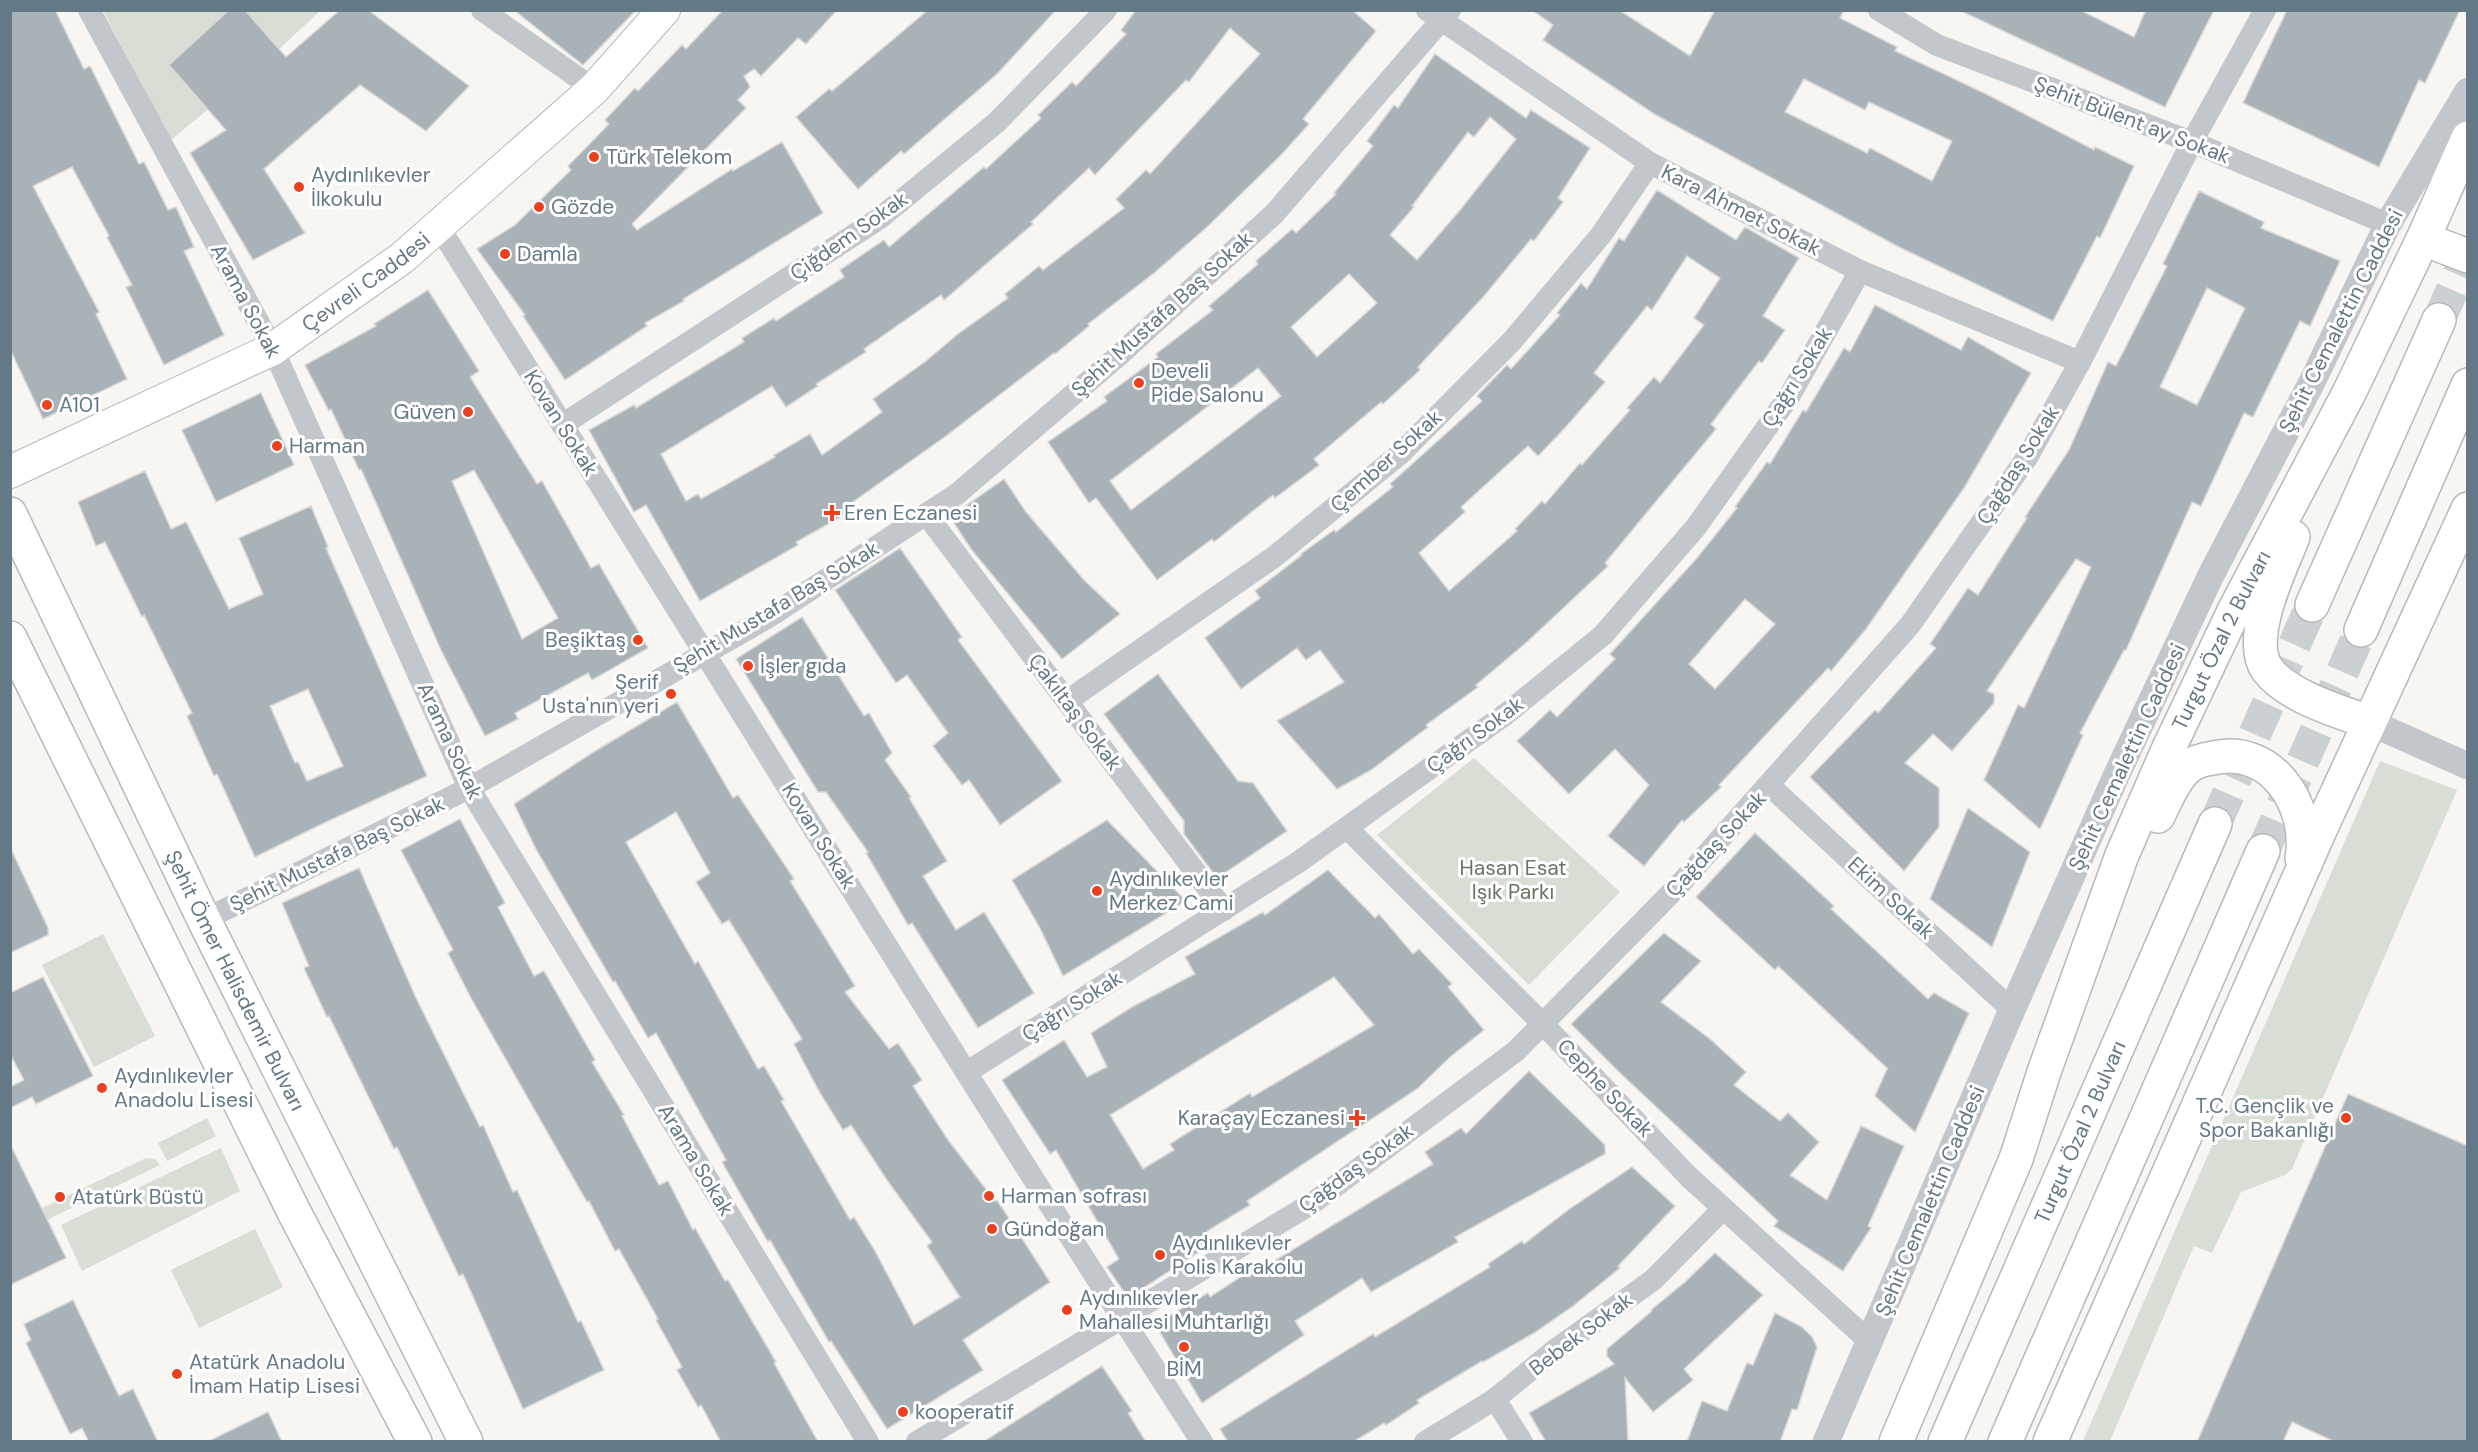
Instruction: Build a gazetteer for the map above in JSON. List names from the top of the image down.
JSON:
{
  "streets": {
    "highway": ["Turgut Özal 2 Bulvarı", "Şehit Ömer Halisdemir Bulvarı"],
    "main road": ["Çevreli Caddesi"],
    "street": [
      "Şehit Bülent ay Sokak",
      "Kara Ahmet Sokak",
      "Çiğdem Sokak",
      "Arama Sokak",
      "Şehit Mustafa Baş Sokak",
      "Şehit Cemalettin Caddesi",
      "Çağrı Sokak",
      "Kovan Sokak",
      "Çember Sokak",
      "Çağdaş Sokak",
      "Çakıltaş Sokak",
      "Ekim Sokak",
      "Cephe Sokak",
      "Bebek Sokak"
    ]
  },
  "crossings": [
    ["Şehit Bülent ay Sokak", "Şehit Cemalettin Caddesi"],
    ["Şehit Bülent ay Sokak", "Çağdaş Sokak"],
    ["Kara Ahmet Sokak", "Şehit Mustafa Baş Sokak"],
    ["Kara Ahmet Sokak", "Çağrı Sokak"],
    ["Kara Ahmet Sokak", "Çember Sokak"],
    ["Kara Ahmet Sokak", "Çağdaş Sokak"],
    ["Çiğdem Sokak", "Kovan Sokak"],
    ["Çevreli Caddesi", "Arama Sokak"],
    ["Çevreli Caddesi", "Kovan Sokak"],
    ["Arama Sokak", "Şehit Mustafa Baş Sokak"],
    ["Şehit Mustafa Baş Sokak", "Kovan Sokak"],
    ["Şehit Mustafa Baş Sokak", "Çakıltaş Sokak"],
    ["Şehit Mustafa Baş Sokak", "Şehit Ömer Halisdemir Bulvarı"],
    ["Şehit Cemalettin Caddesi", "Ekim Sokak"],
    ["Şehit Cemalettin Caddesi", "Cephe Sokak"],
    ["Çağrı Sokak", "Kovan Sokak"],
    ["Çağrı Sokak", "Çakıltaş Sokak"],
    ["Çağrı Sokak", "Cephe Sokak"],
    ["Kovan Sokak", "Çağdaş Sokak"],
    ["Çember Sokak", "Çakıltaş Sokak"],
    ["Çağdaş Sokak", "Ekim Sokak"],
    ["Çağdaş Sokak", "Cephe Sokak"],
    ["Cephe Sokak", "Bebek Sokak"]
  ],
  "parks": ["Hasan Esat Işık Parkı"],
  "places": {
    "other": [
      "Türk Telekom",
      "Aydınlıkevler İlkokulu",
      "Gözde",
      "Damla",
      "Develi Pide Salonu",
      "A101",
      "Güven",
      "Harman",
      "Beşiktaş",
      "İşler gıda",
      "Şerif Usta'nın yeri",
      "Aydınlıkevler Merkez Cami",
      "Aydınlıkevler Anadolu Lisesi",
      "T.C. Gençlik ve Spor Bakanlığı",
      "Harman sofrası",
      "Atatürk Büstü",
      "Gündoğan",
      "Aydınlıkevler Polis Karakolu",
      "Aydınlıkevler Mahallesi Muhtarlığı",
      "BİM",
      "Atatürk Anadolu İmam Hatip Lisesi",
      "kooperatif"
    ],
    "health": ["Eren Eczanesi", "Karaçay Eczanesi"]
  }
}
